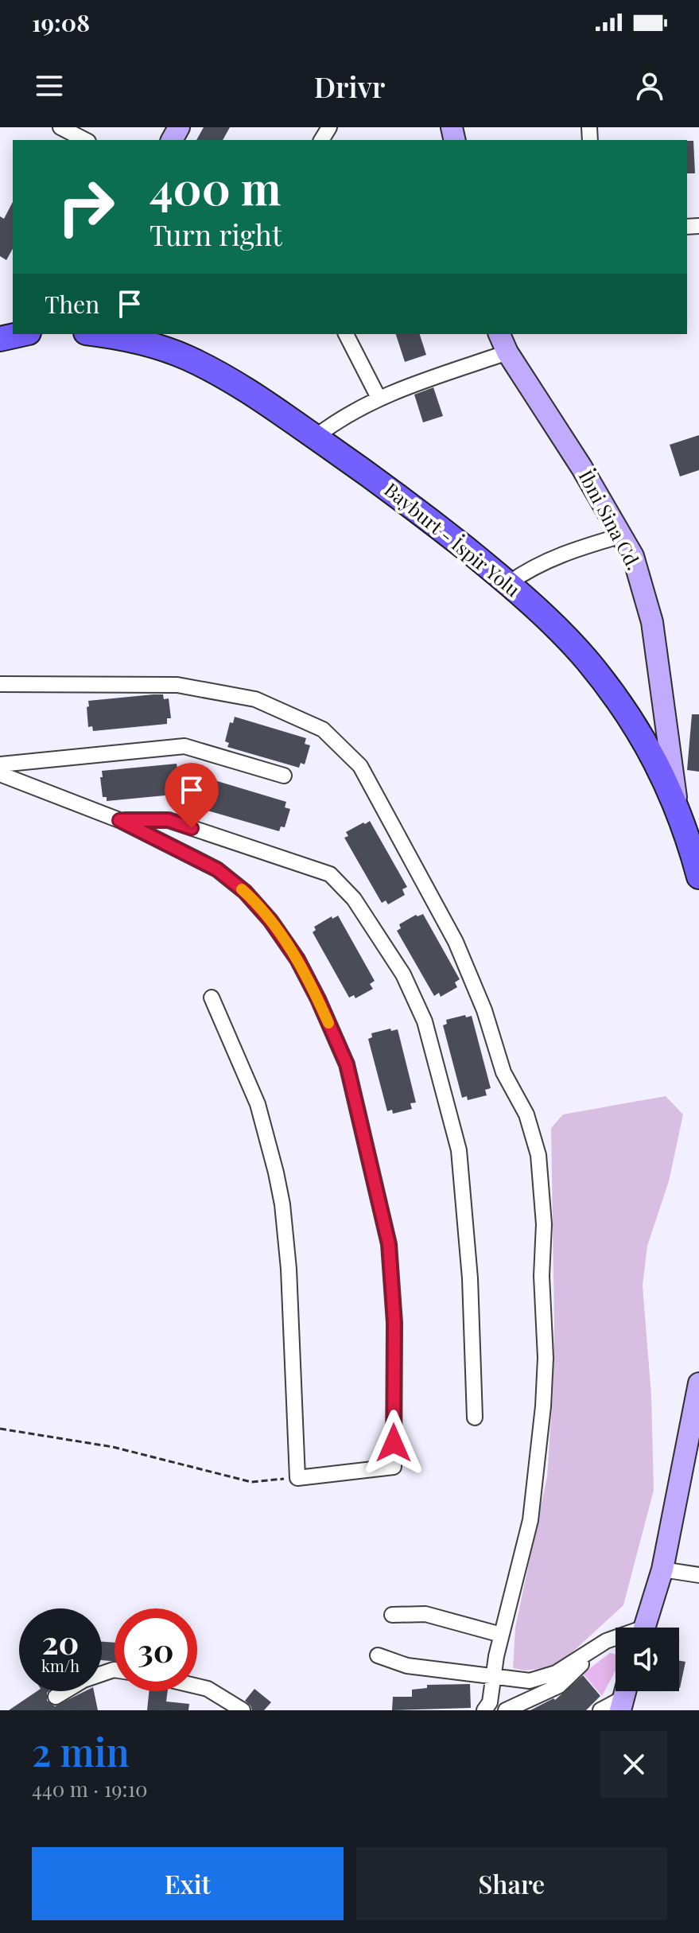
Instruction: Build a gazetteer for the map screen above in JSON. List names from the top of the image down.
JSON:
{
  "streets": {
    "main road": ["İbni Sina Cd.", "Bayburt - İspir Yolu"]
  },
  "crossings": [
    ["İbni Sina Cd.", "Bayburt - İspir Yolu"]
  ],
  "page": {
    "status": "19:08",
    "header": "Drivr",
    "turn": ["400 m", "Turn right"],
    "then": "Then",
    "speed": "20 km/h",
    "limit": "30",
    "heading": ["2 min", "440 m · 19:10"],
    "buttons": ["Exit", "Share"]
  }
}
